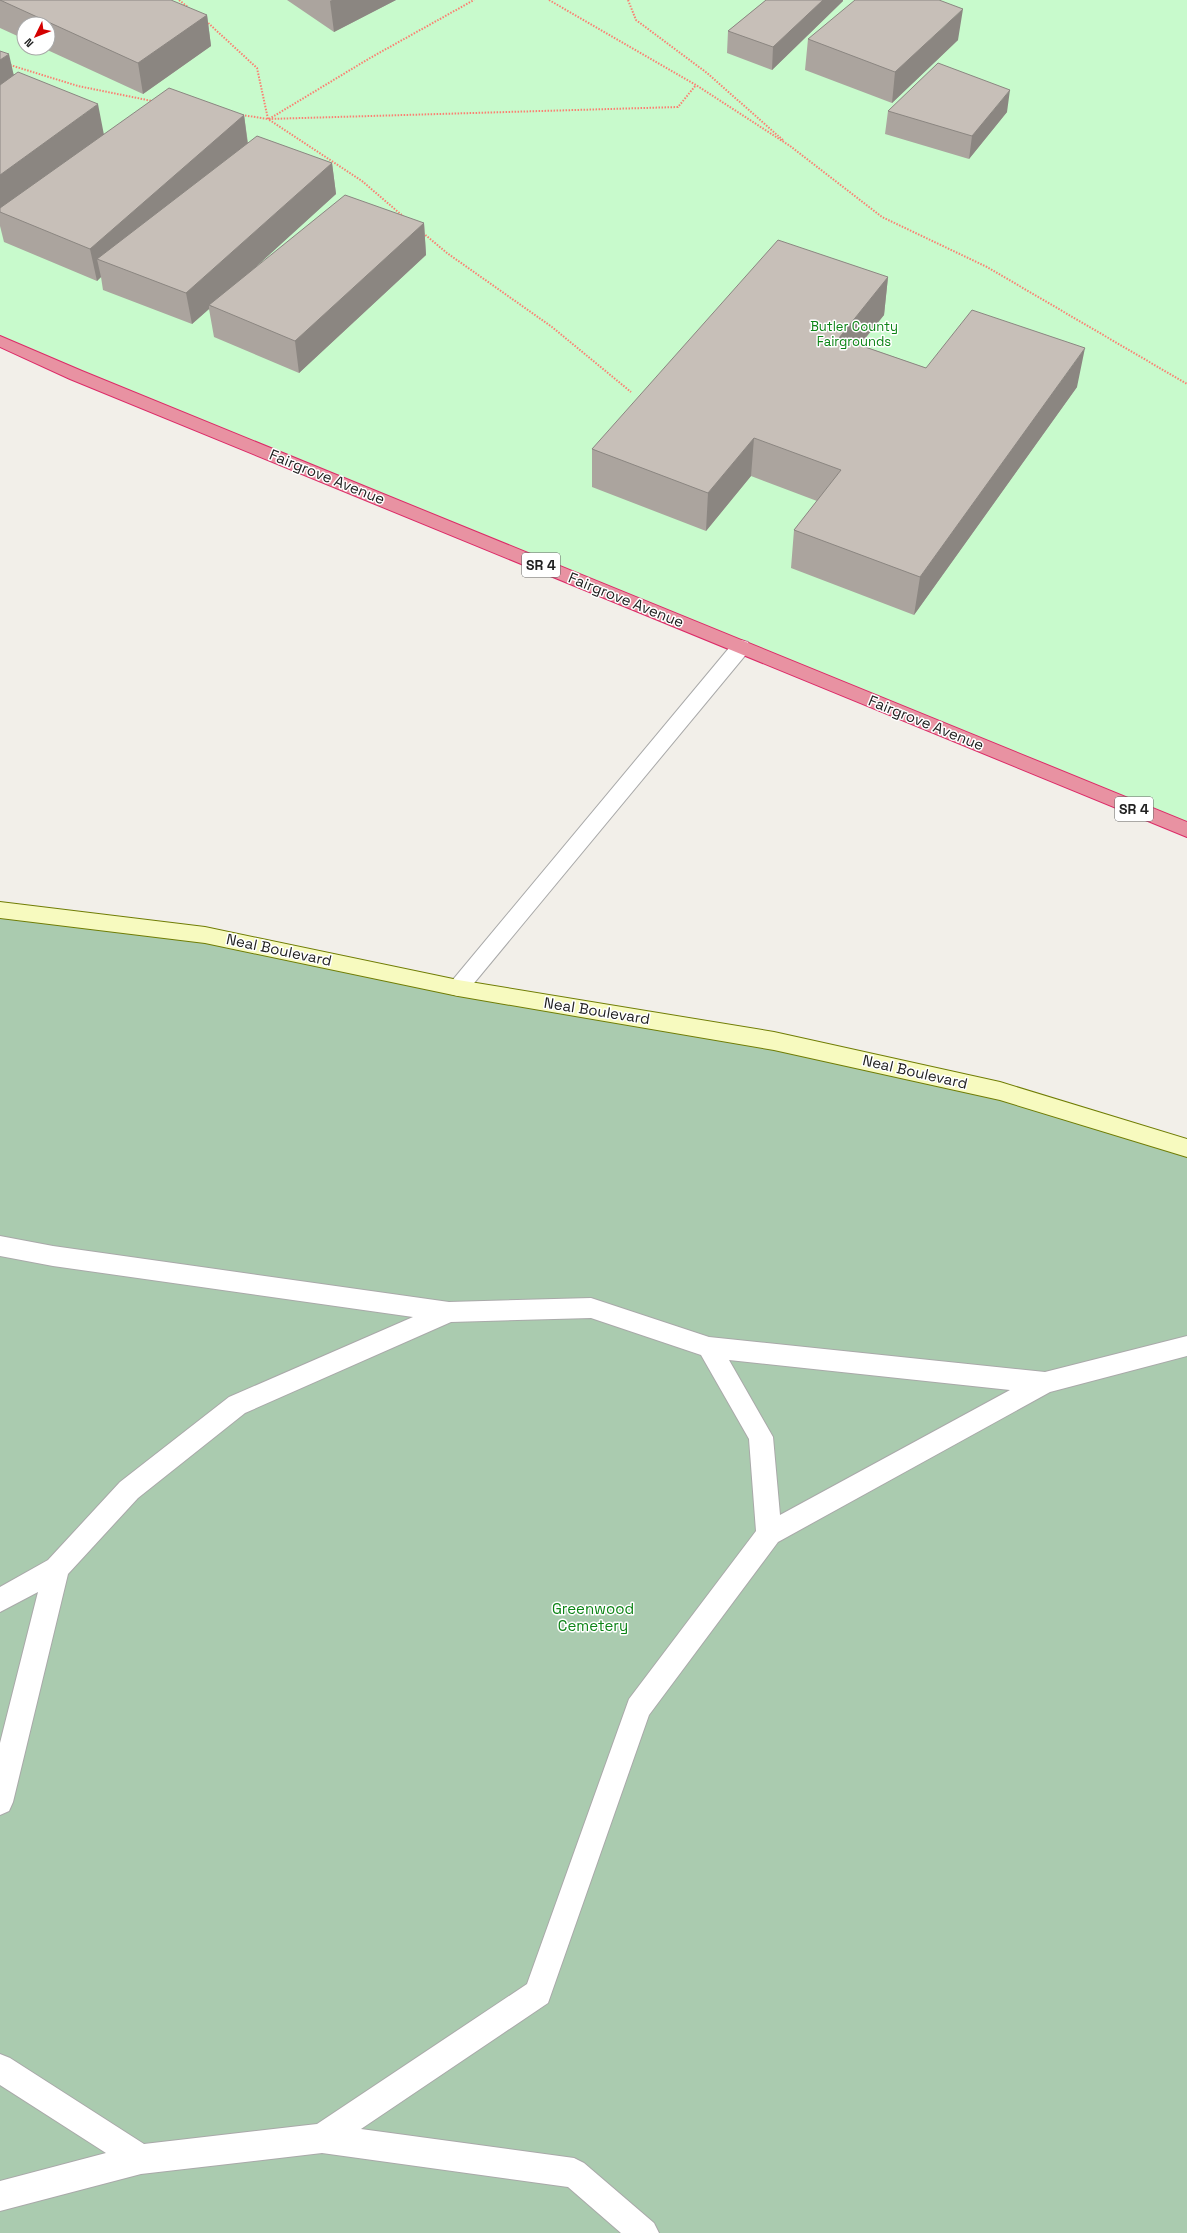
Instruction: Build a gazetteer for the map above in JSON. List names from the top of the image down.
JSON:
{
  "streets": {
    "highway": ["Fairgrove Avenue", "SR 4"],
    "street": ["Neal Boulevard"]
  },
  "parks": ["Butler County Fairgrounds", "Greenwood Cemetery"],
  "north": "bottom left"
}
